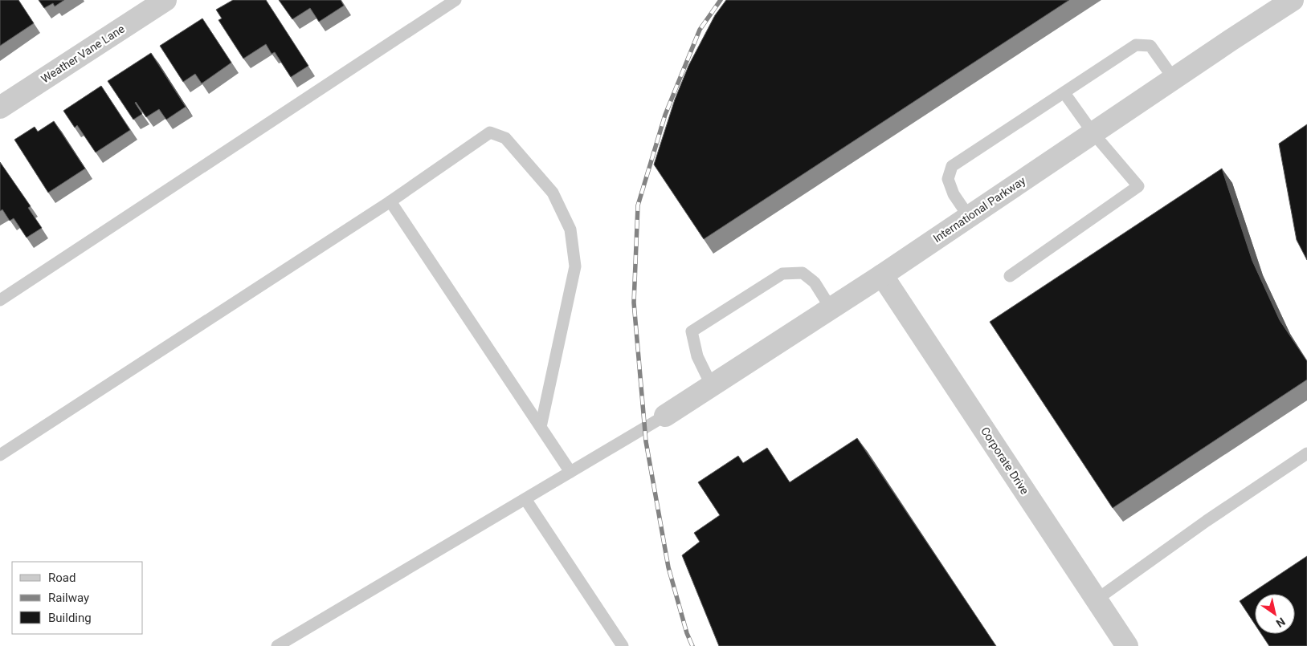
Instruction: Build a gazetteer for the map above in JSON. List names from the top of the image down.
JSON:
{
  "streets": {
    "street": ["Weather Vane Lane", "International Parkway", "Corporate Drive"]
  },
  "crossings": [
    ["International Parkway", "Corporate Drive"]
  ],
  "legend": ["Road", "Railway", "Building"],
  "north": "bottom right"
}
